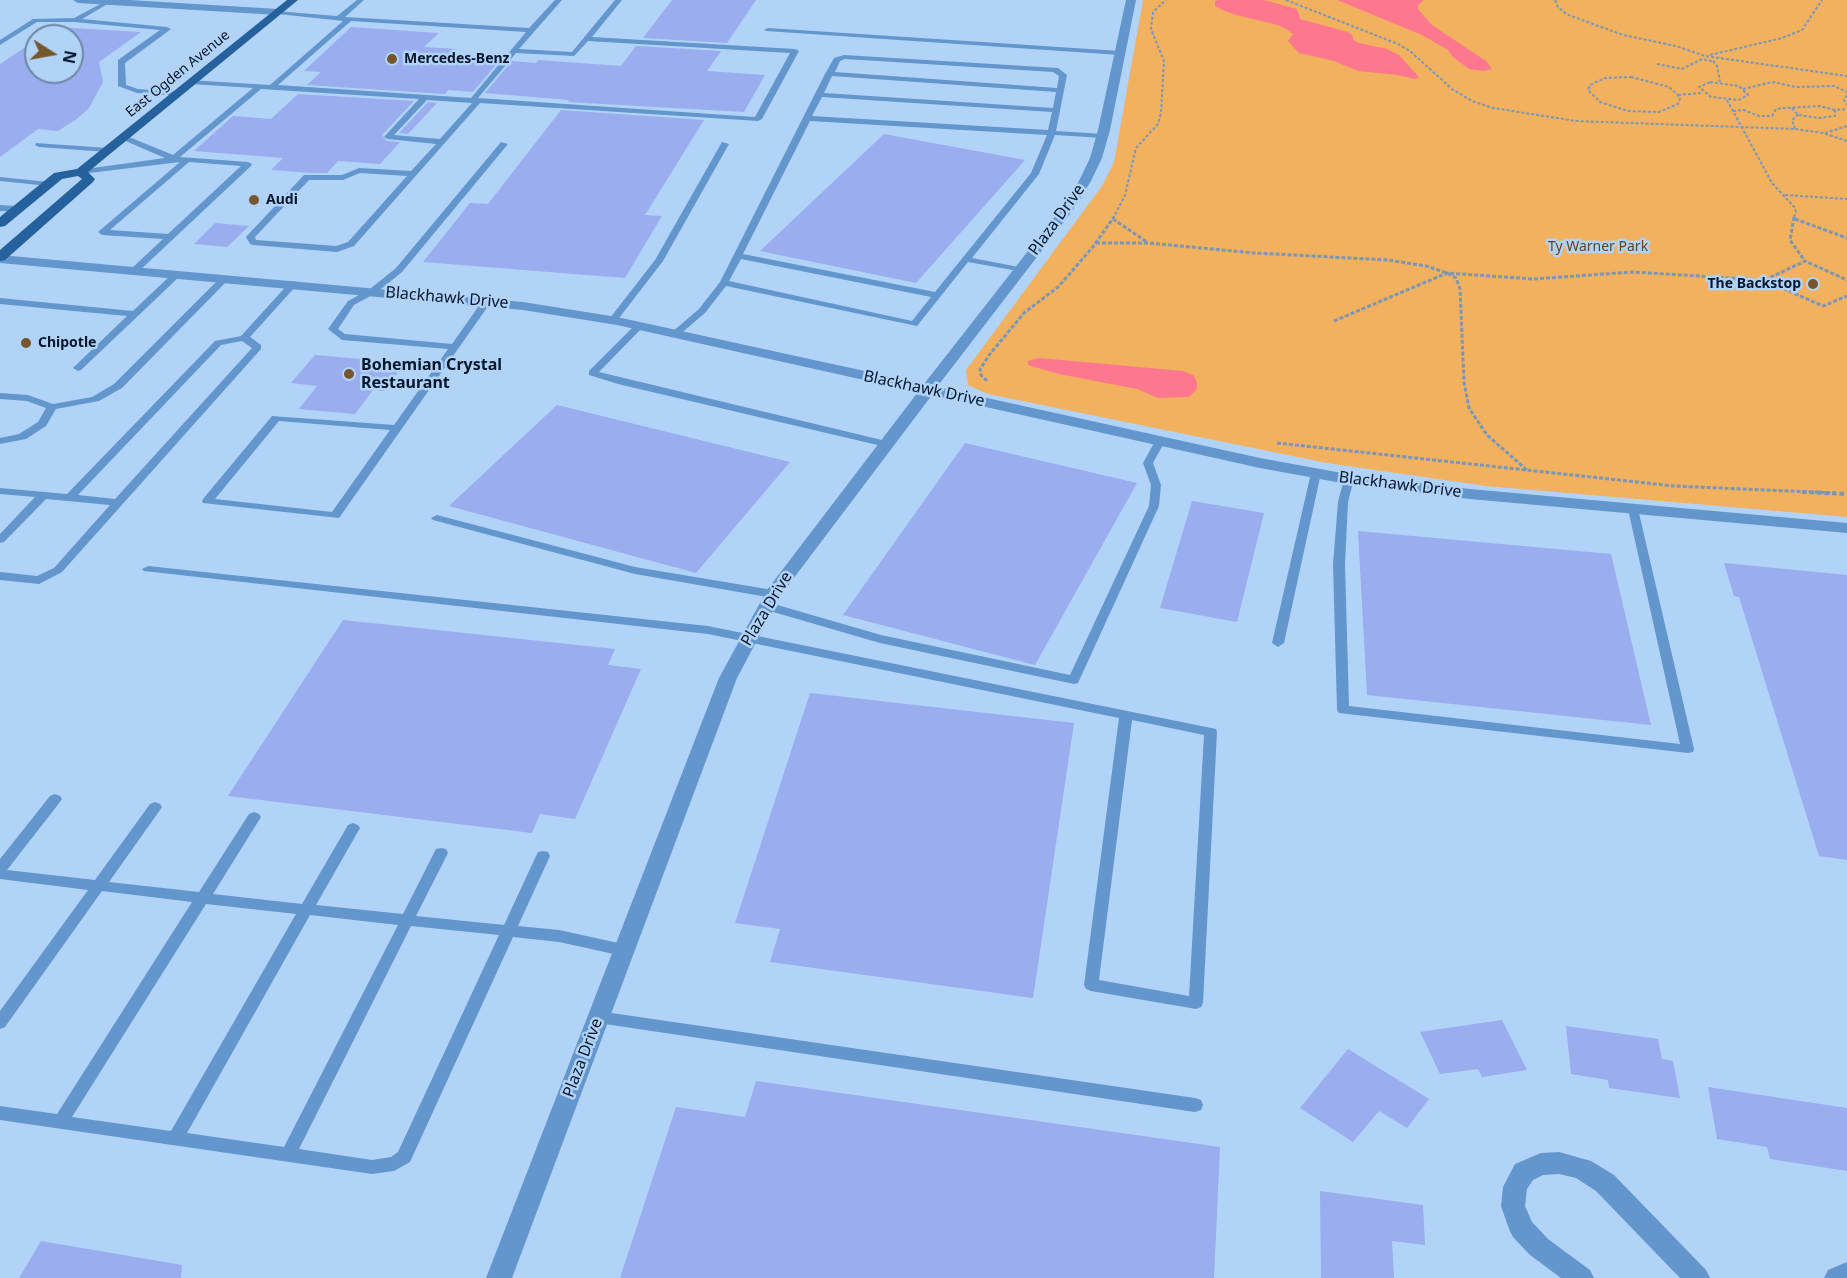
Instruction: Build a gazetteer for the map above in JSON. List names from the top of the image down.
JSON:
{
  "streets": {
    "main road": ["East Ogden Avenue"],
    "street": ["Plaza Drive", "Blackhawk Drive"]
  },
  "crossings": [
    ["East Ogden Avenue", "Blackhawk Drive"],
    ["Plaza Drive", "Blackhawk Drive"]
  ],
  "parks": ["Ty Warner Park"],
  "places": [
    "Mercedes-Benz",
    "Audi",
    "The Backstop",
    "Chipotle",
    "Bohemian Crystal Restaurant"
  ],
  "north": "right"
}
